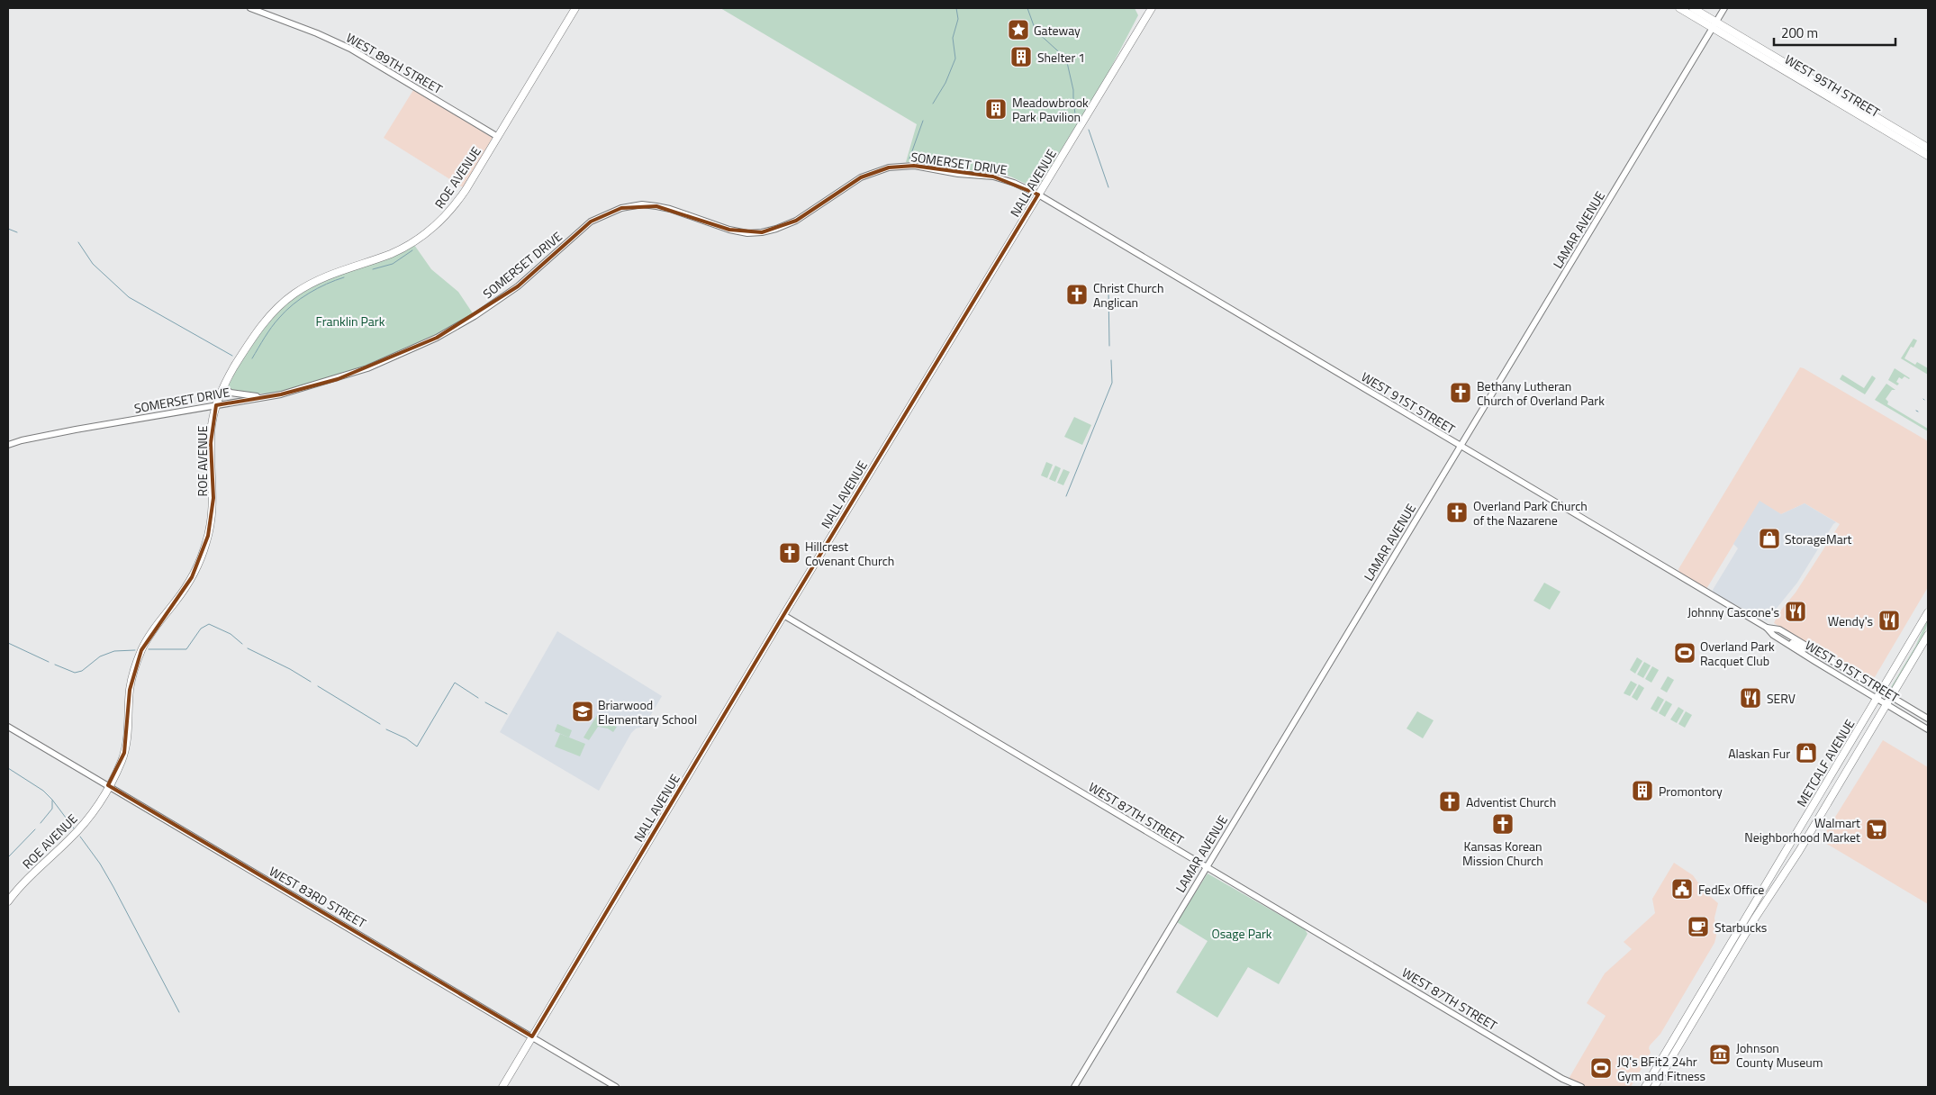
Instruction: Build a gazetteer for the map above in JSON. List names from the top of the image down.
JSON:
{
  "streets": {
    "main road": [
      "WEST 95TH STREET",
      "ROE AVENUE",
      "NALL AVENUE",
      "METCALF AVENUE"
    ],
    "street": [
      "WEST 89TH STREET",
      "SOMERSET DRIVE",
      "LAMAR AVENUE",
      "WEST 91ST STREET",
      "WEST 87TH STREET",
      "WEST 83RD STREET"
    ]
  },
  "crossings": [
    ["WEST 89TH STREET", "ROE AVENUE"],
    ["WEST 95TH STREET", "LAMAR AVENUE"],
    ["SOMERSET DRIVE", "ROE AVENUE"],
    ["SOMERSET DRIVE", "NALL AVENUE"],
    ["SOMERSET DRIVE", "WEST 91ST STREET"],
    ["ROE AVENUE", "WEST 83RD STREET"],
    ["NALL AVENUE", "WEST 91ST STREET"],
    ["NALL AVENUE", "WEST 87TH STREET"],
    ["NALL AVENUE", "WEST 83RD STREET"],
    ["LAMAR AVENUE", "WEST 91ST STREET"],
    ["LAMAR AVENUE", "WEST 87TH STREET"],
    ["WEST 91ST STREET", "METCALF AVENUE"]
  ],
  "parks": ["Franklin Park", "Osage Park"],
  "places": {
    "place": ["Gateway"],
    "building": ["Shelter 1", "Meadowbrook Park Pavilion", "Promontory"],
    "church": [
      "Christ Church Anglican",
      "Bethany Lutheran Church of Overland Park",
      "Overland Park Church of the Nazarene",
      "Hillcrest Covenant Church",
      "Adventist Church",
      "Kansas Korean Mission Church"
    ],
    "shop": ["StorageMart", "Alaskan Fur"],
    "restaurant": ["Johnny Cascone's", "Wendy's", "SERV"],
    "sports": ["Overland Park Racquet Club", "JQ's BFit2 24hr Gym and Fitness"],
    "school or university": ["Briarwood Elementary School"],
    "supermarket": ["Walmart Neighborhood Market"],
    "public building": ["FedEx Office"],
    "cafe": ["Starbucks"],
    "museum": ["Johnson County Museum"]
  },
  "scale_bar": "200 m"
}
